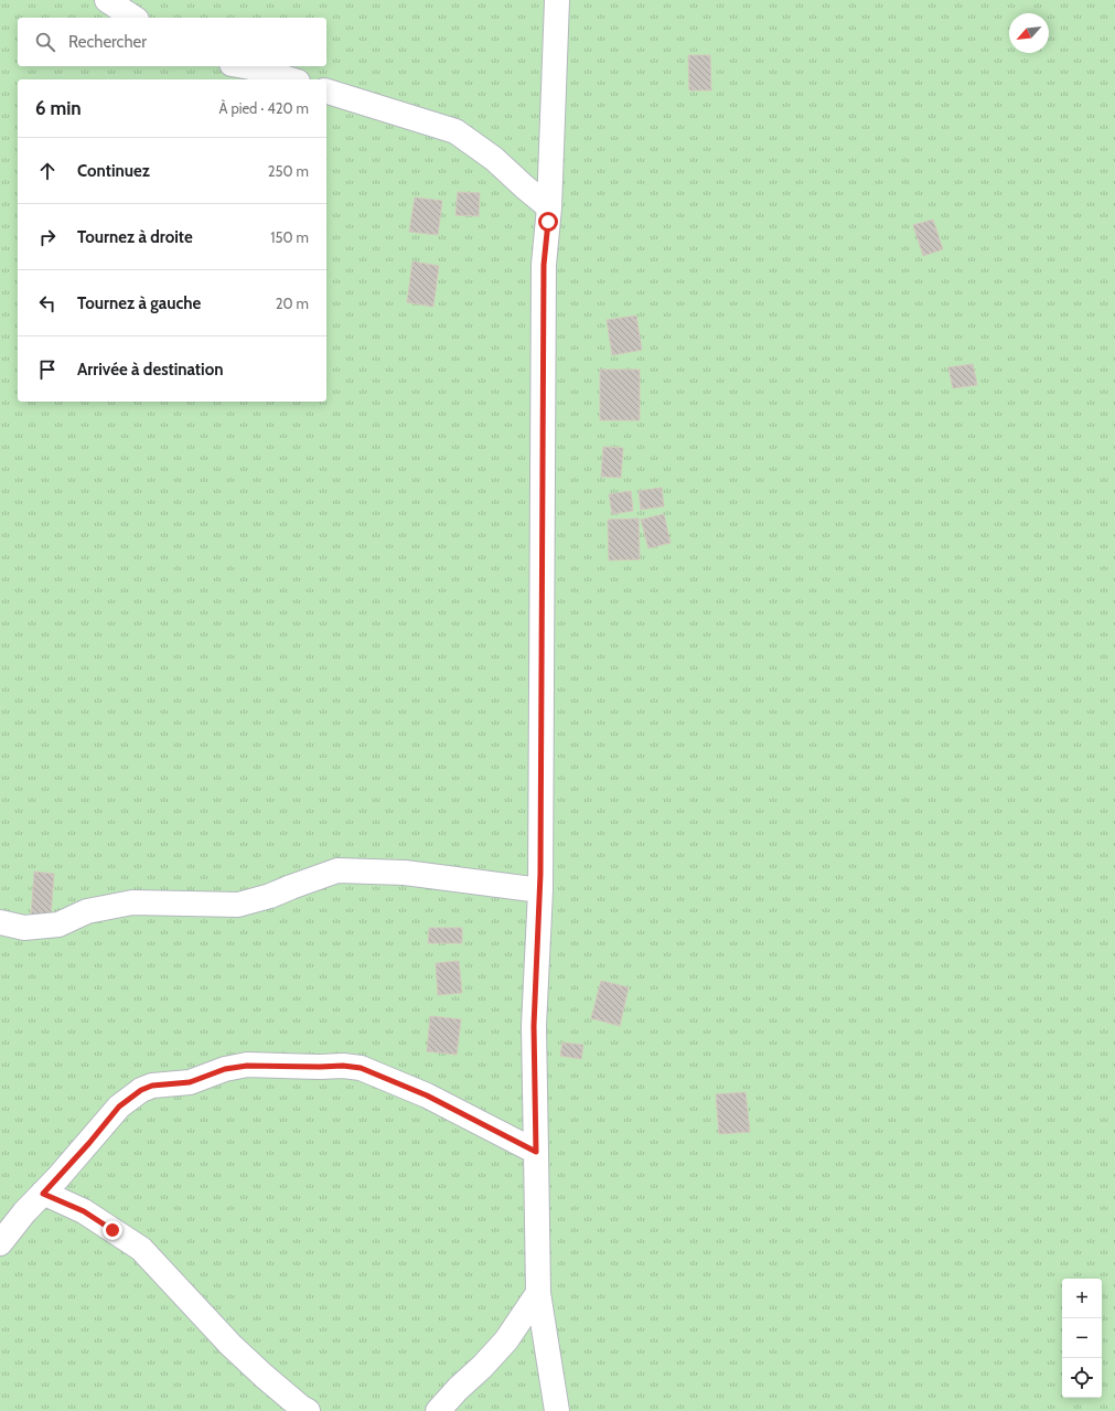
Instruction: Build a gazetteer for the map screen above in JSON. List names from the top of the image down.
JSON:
{
  "north": "bottom left",
  "page": {
    "search": "Rechercher",
    "heading": ["6 min", "À pied · 420 m"],
    "list": [
      ["Continuez", "250 m"],
      ["Tournez à droite", "150 m"],
      ["Tournez à gauche", "20 m"],
      "Arrivée à destination"
    ],
    "map_buttons": ["+", "−"]
  }
}
